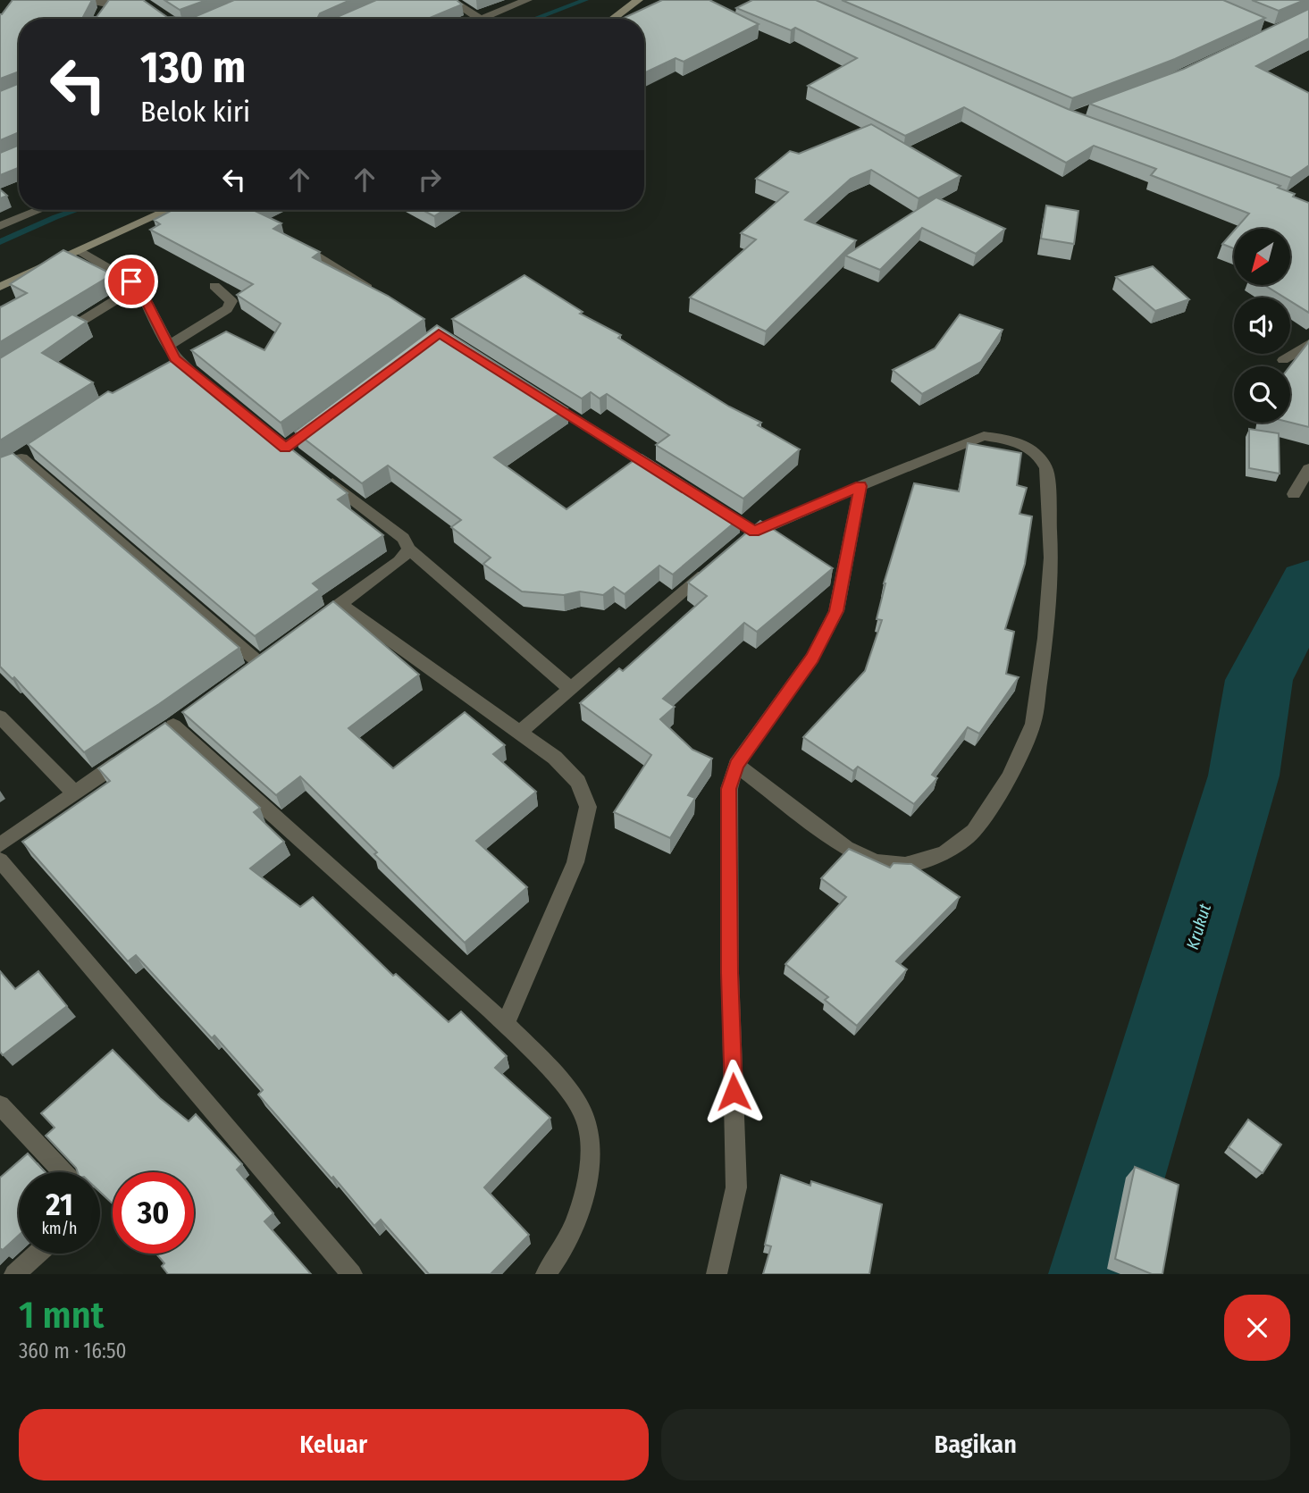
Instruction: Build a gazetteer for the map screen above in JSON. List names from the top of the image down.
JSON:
{
  "water": ["Krukut"],
  "north": "bottom left",
  "page": {
    "turn": ["130 m", "Belok kiri"],
    "speed": "21 km/h",
    "limit": "30",
    "heading": ["1 mnt", "360 m · 16:50"],
    "buttons": ["Keluar", "Bagikan"]
  }
}
